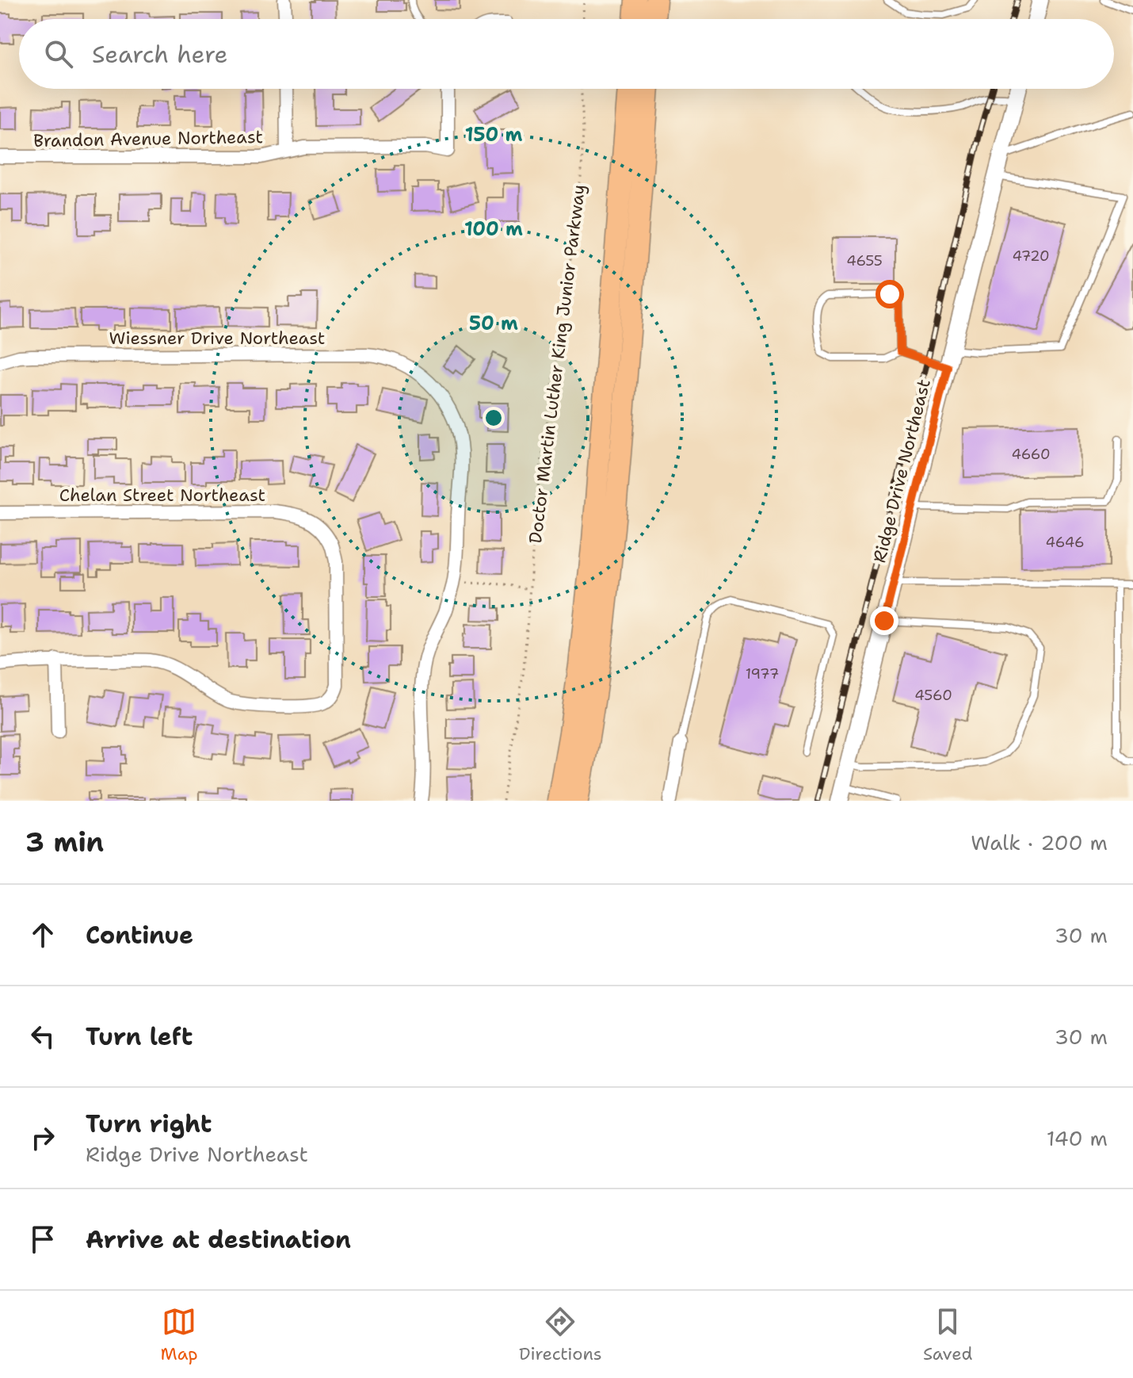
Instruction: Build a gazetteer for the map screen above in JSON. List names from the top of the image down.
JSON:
{
  "streets": {
    "street": [
      "Brandon Avenue Northeast",
      "Wiessner Drive Northeast",
      "Ridge Drive Northeast",
      "Chelan Street Northeast"
    ],
    "path": ["Doctor Martin Luther King Junior Parkway"]
  },
  "house_numbers": [
    "4720",
    "4655",
    "4660",
    "4646",
    "1977",
    "4560"
  ],
  "page": {
    "search": "Search here",
    "heading": ["3 min", "Walk · 200 m"],
    "list": [
      ["Continue", "30 m"],
      ["Turn left", "30 m"],
      ["Turn right", "Ridge Drive Northeast", "140 m"],
      "Arrive at destination"
    ],
    "nav": ["Map", "Directions", "Saved"]
  },
  "rings": ["150 m", "100 m", "50 m"]
}
